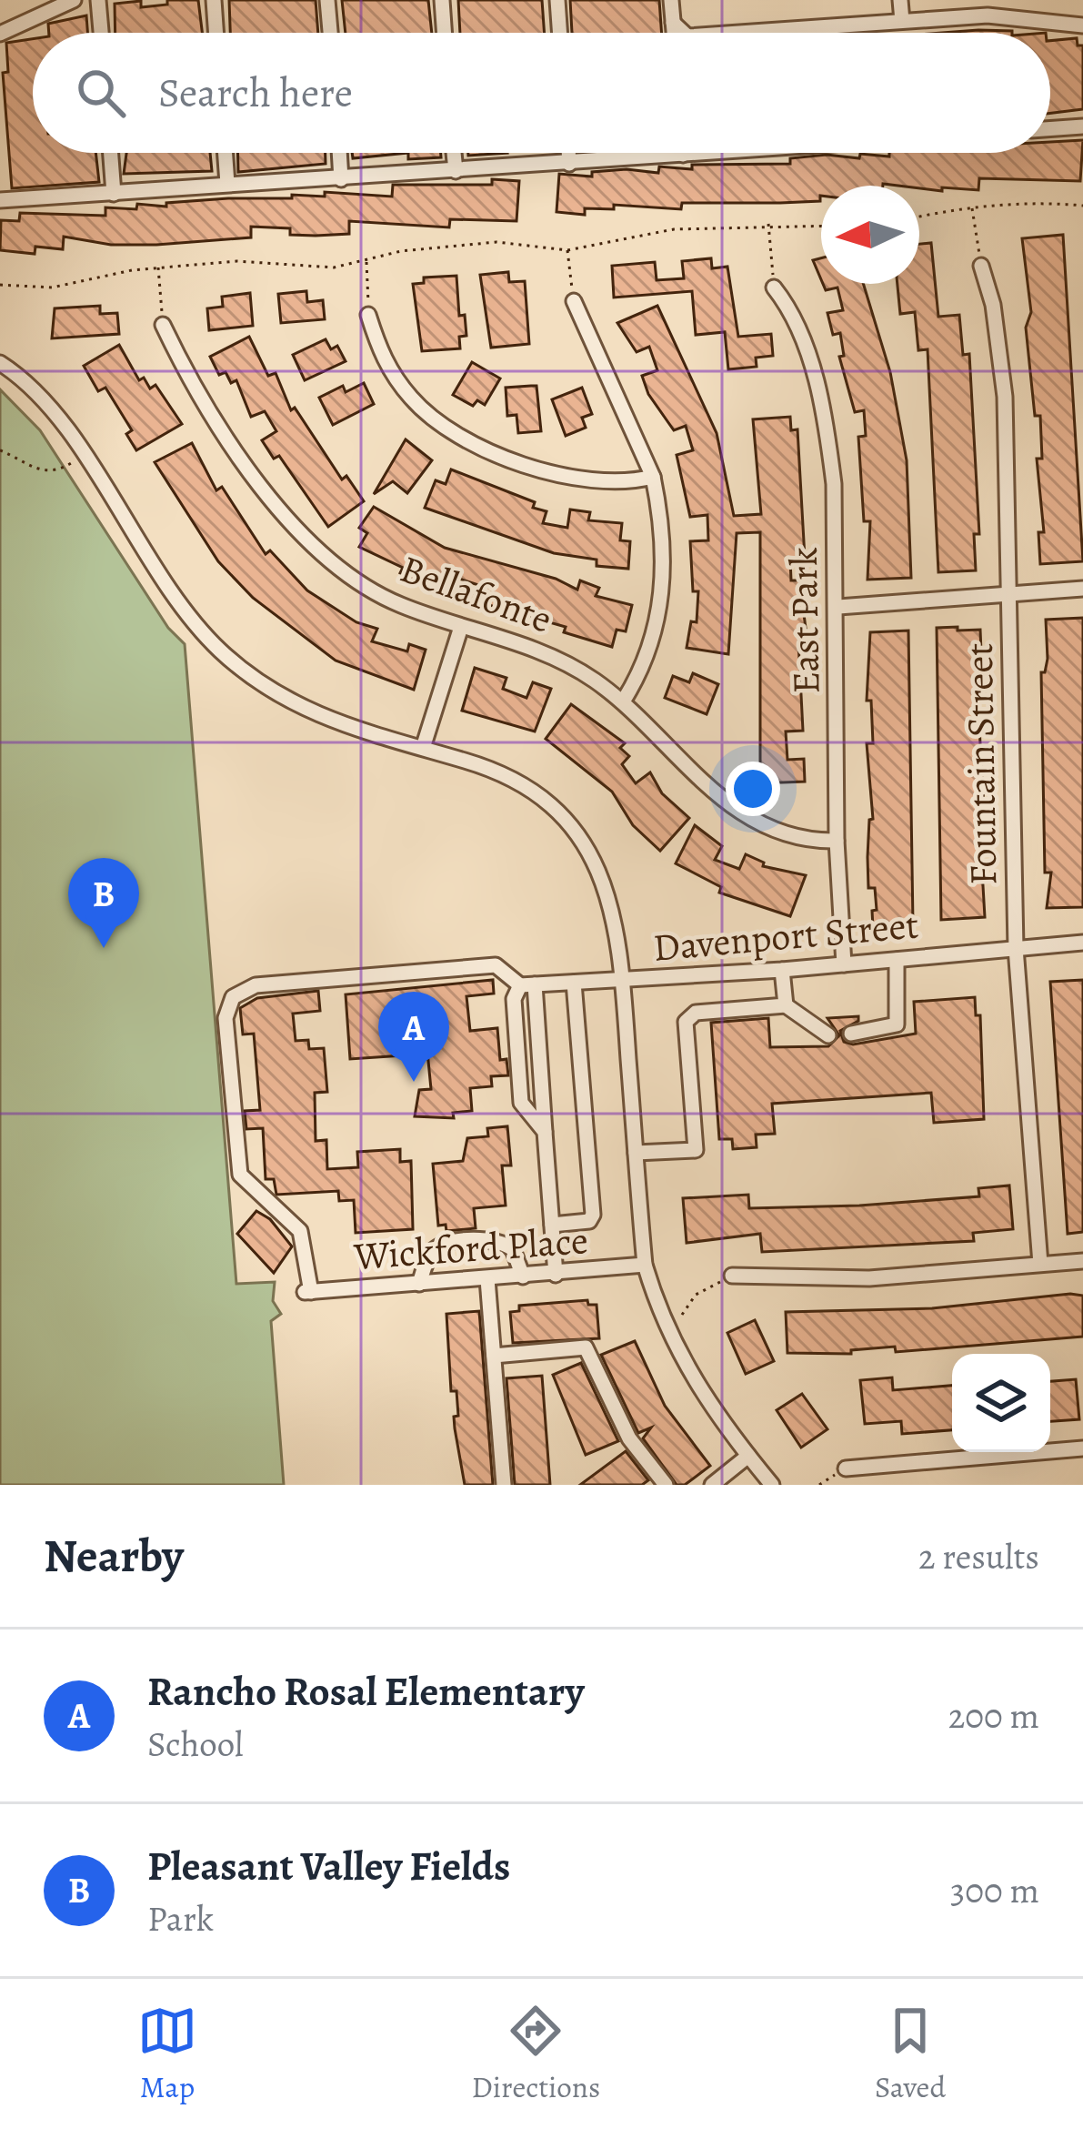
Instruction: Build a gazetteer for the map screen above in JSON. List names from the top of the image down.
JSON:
{
  "streets": {
    "street": [
      "Bellafonte",
      "East Park",
      "Fountain Street",
      "Davenport Street",
      "Wickford Place"
    ]
  },
  "crossings": [
    ["Bellafonte", "East Park"],
    ["East Park", "Davenport Street"],
    ["Fountain Street", "Davenport Street"],
    ["Davenport Street", "Wickford Place"]
  ],
  "north": "left",
  "page": {
    "search": "Search here",
    "pins": ["B", "A"],
    "heading": ["Nearby", "2 results"],
    "list": [
      {
        "mark": "A",
        "name": "Rancho Rosal Elementary",
        "note": "School",
        "value": "200 m"
      },
      {
        "mark": "B",
        "name": "Pleasant Valley Fields",
        "note": "Park",
        "value": "300 m"
      }
    ],
    "nav": ["Map", "Directions", "Saved"]
  }
}
